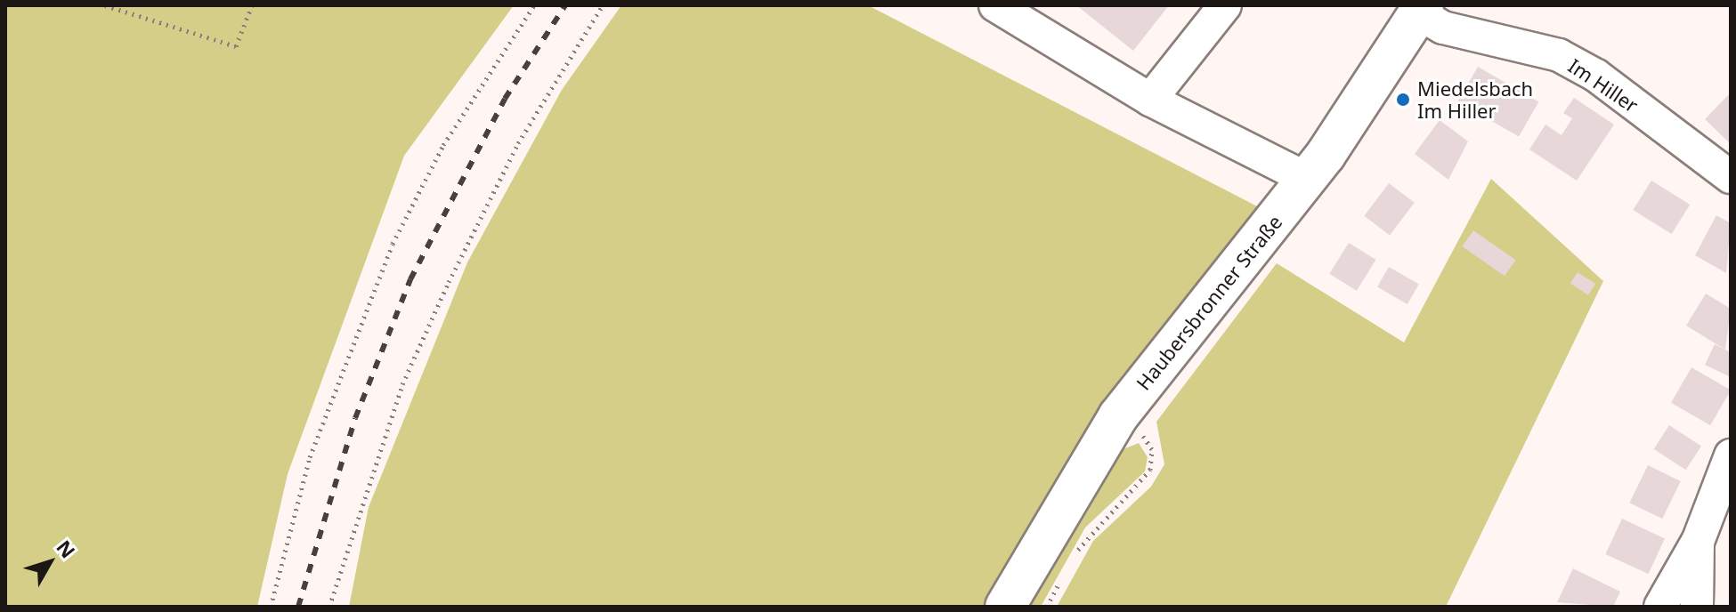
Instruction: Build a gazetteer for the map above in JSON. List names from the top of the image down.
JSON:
{
  "streets": {
    "main road": ["Haubersbronner Straße"],
    "street": ["Im Hiller"]
  },
  "crossings": [
    ["Im Hiller", "Haubersbronner Straße"]
  ],
  "places": ["Miedelsbach Im Hiller"],
  "north": "top right"
}
